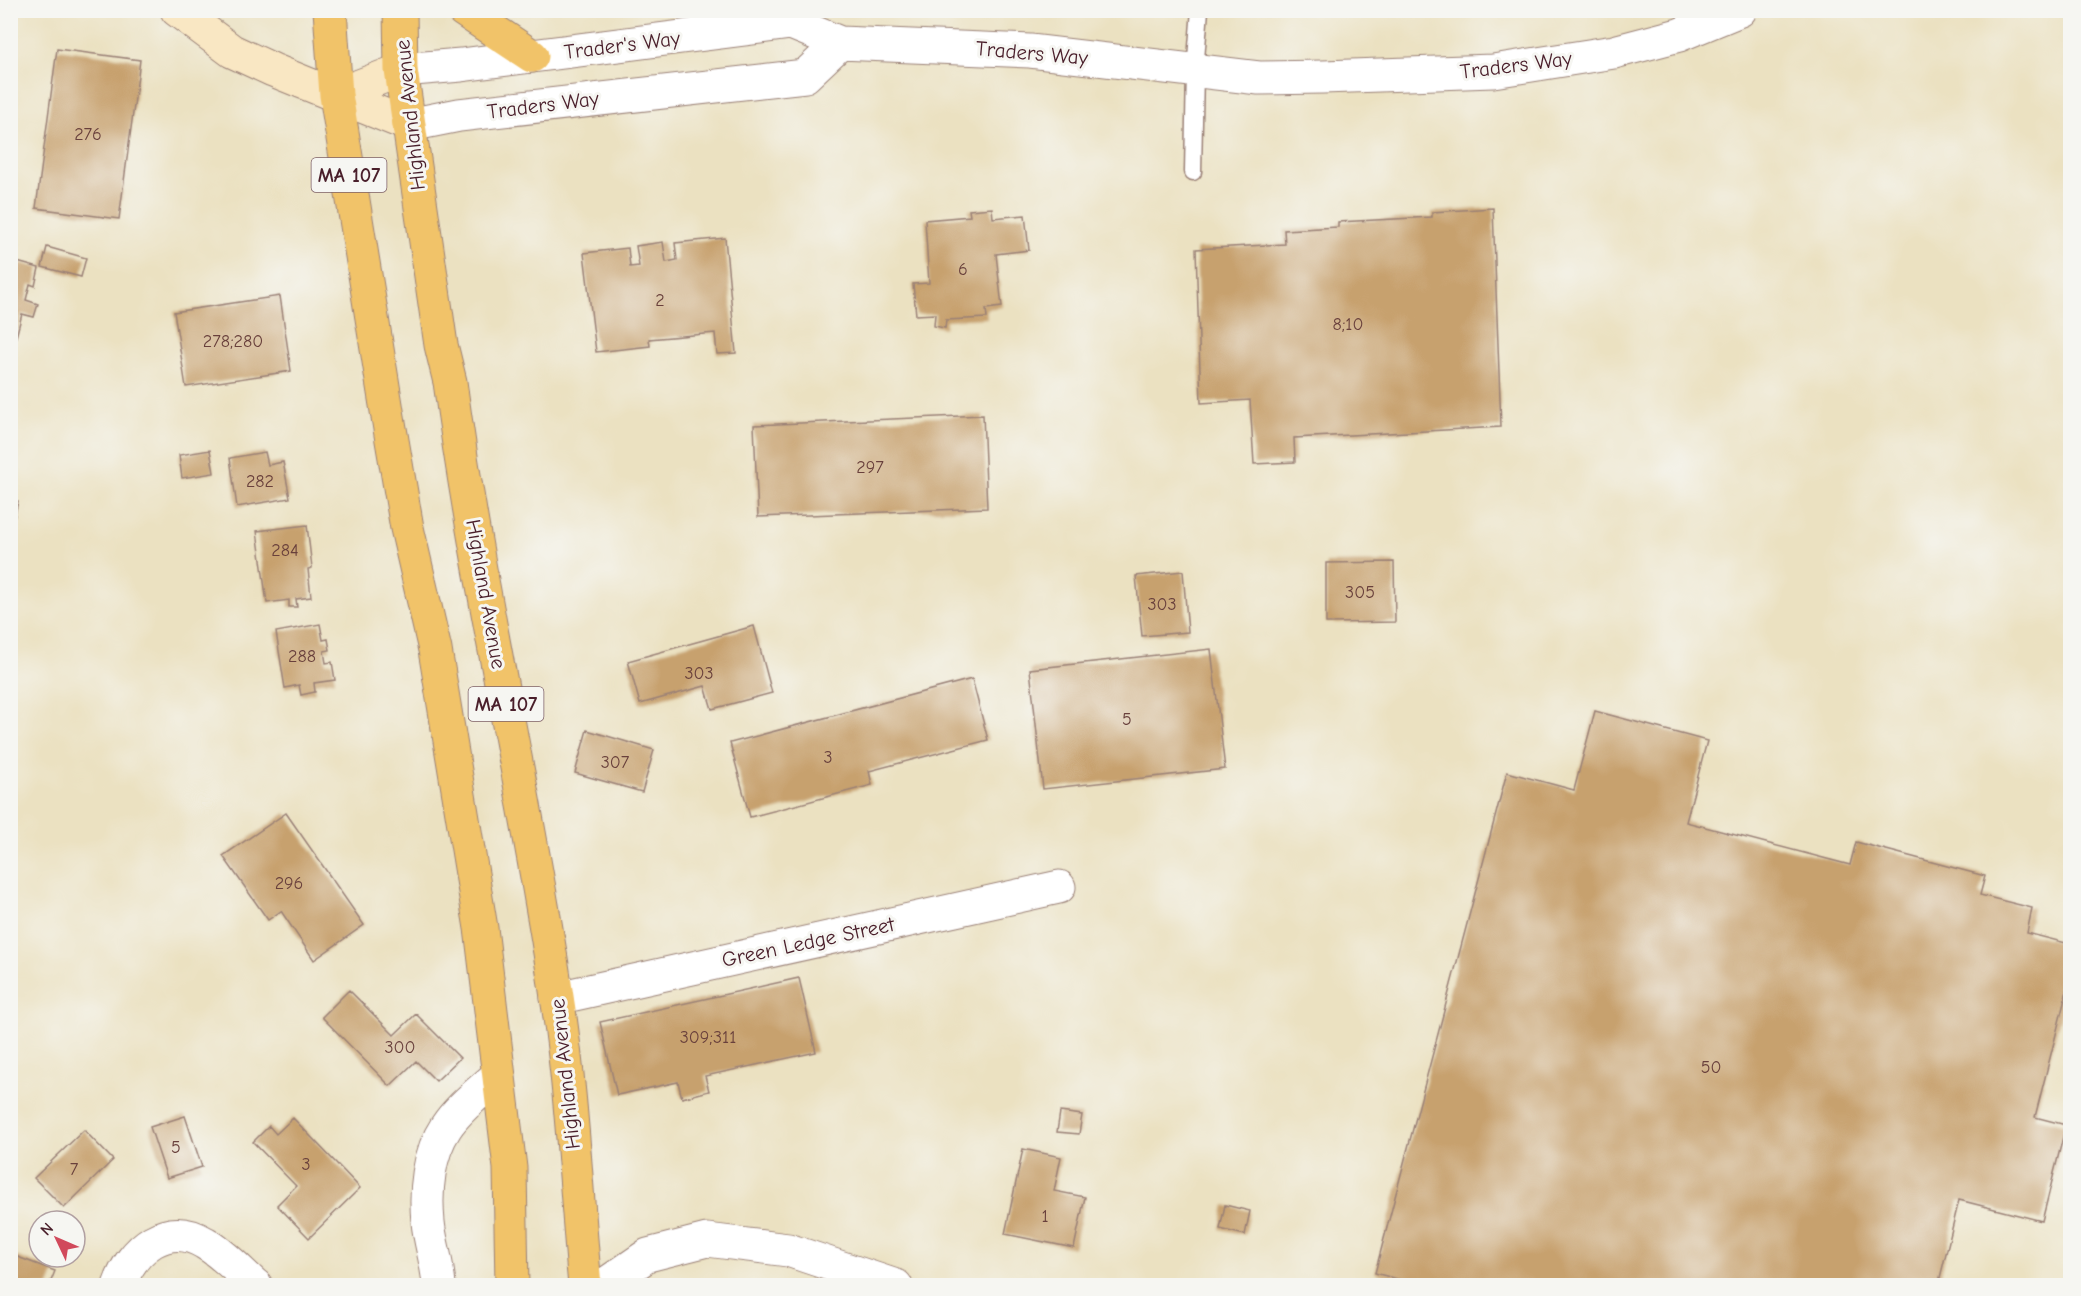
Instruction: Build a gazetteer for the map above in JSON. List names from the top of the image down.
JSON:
{
  "streets": {
    "main road": ["Highland Avenue", "MA 107"],
    "street": ["Trader's Way", "Traders Way", "Green Ledge Street"]
  },
  "crossings": [
    ["Trader's Way", "Traders Way"],
    ["Trader's Way", "Highland Avenue"],
    ["Traders Way", "Highland Avenue"],
    ["Highland Avenue", "Green Ledge Street"]
  ],
  "house_numbers": [
    "276",
    "6",
    "2",
    "8;10",
    "278;280",
    "297",
    "282",
    "284",
    "305",
    "303",
    "288",
    "303",
    "5",
    "3",
    "307",
    "296",
    "309;311",
    "300",
    "50",
    "5",
    "3",
    "7",
    "1"
  ],
  "north": "top left"
}
